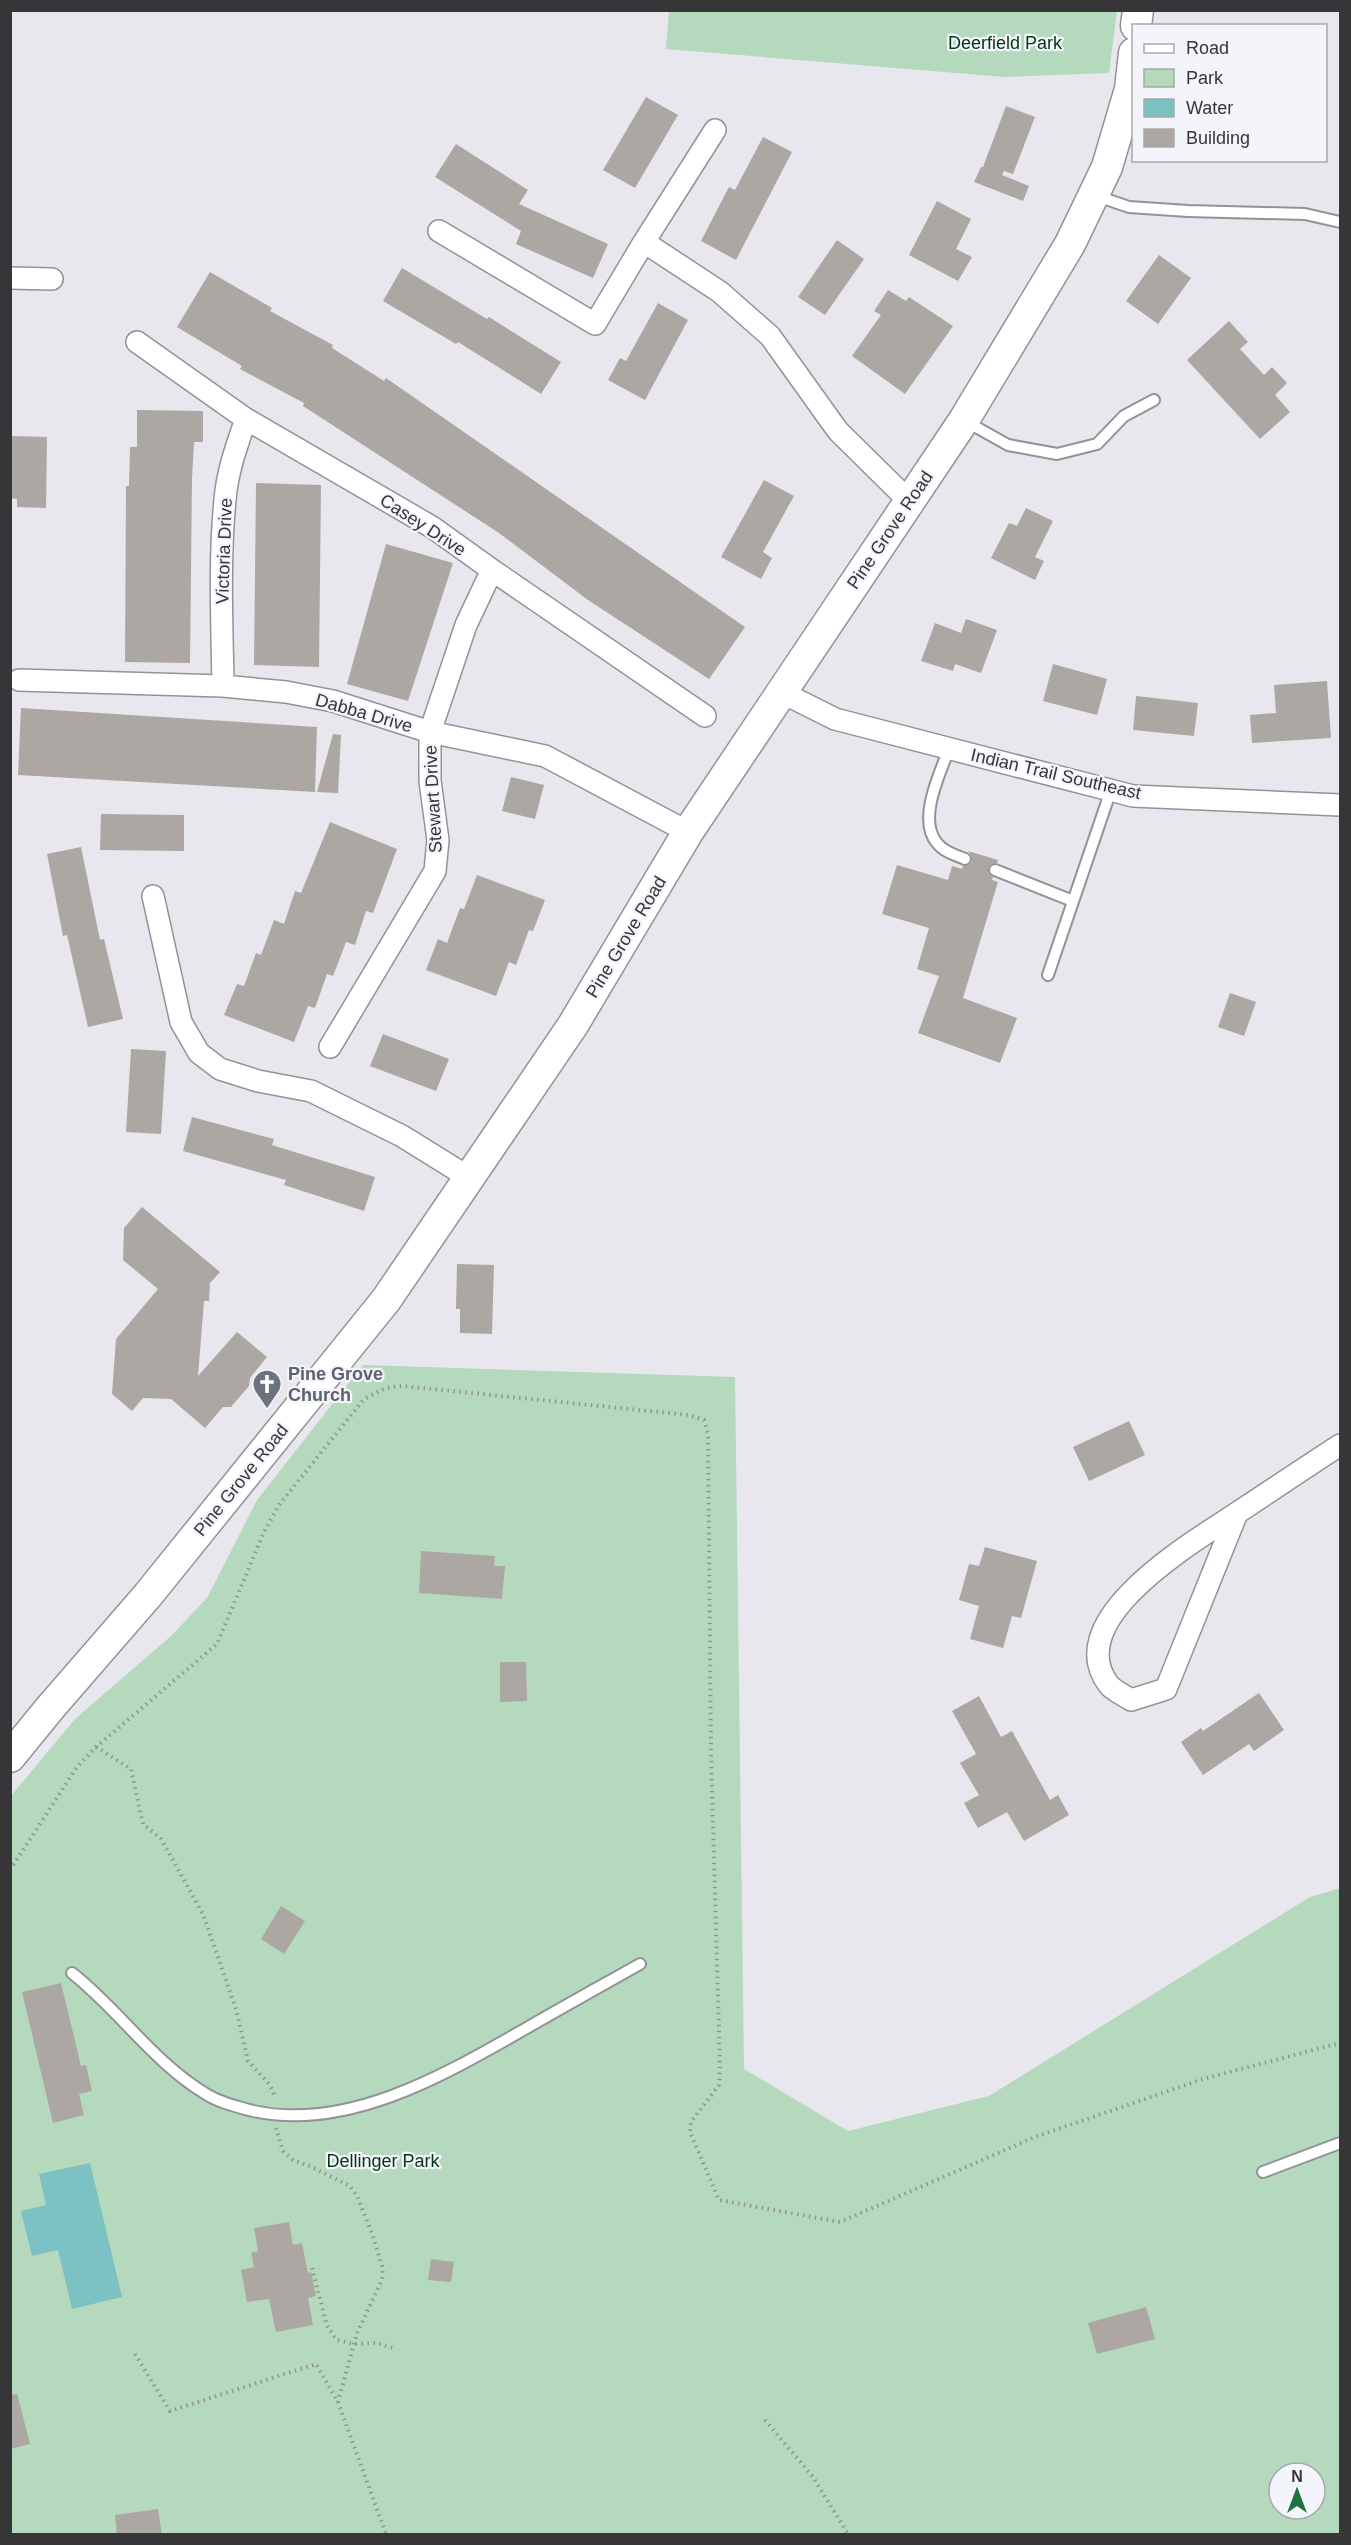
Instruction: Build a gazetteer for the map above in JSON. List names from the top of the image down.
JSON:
{
  "streets": {
    "street": [
      "Casey Drive",
      "Pine Grove Road",
      "Victoria Drive",
      "Dabba Drive",
      "Indian Trail Southeast",
      "Stewart Drive"
    ]
  },
  "crossings": [
    ["Casey Drive", "Victoria Drive"],
    ["Casey Drive", "Stewart Drive"],
    ["Pine Grove Road", "Dabba Drive"],
    ["Pine Grove Road", "Indian Trail Southeast"],
    ["Victoria Drive", "Dabba Drive"],
    ["Dabba Drive", "Stewart Drive"]
  ],
  "parks": ["Deerfield Park", "Dellinger Park"],
  "places": {
    "church": ["Pine Grove Church"]
  },
  "legend": [
    "Road",
    "Park",
    "Water",
    "Building"
  ],
  "north": "top"
}
